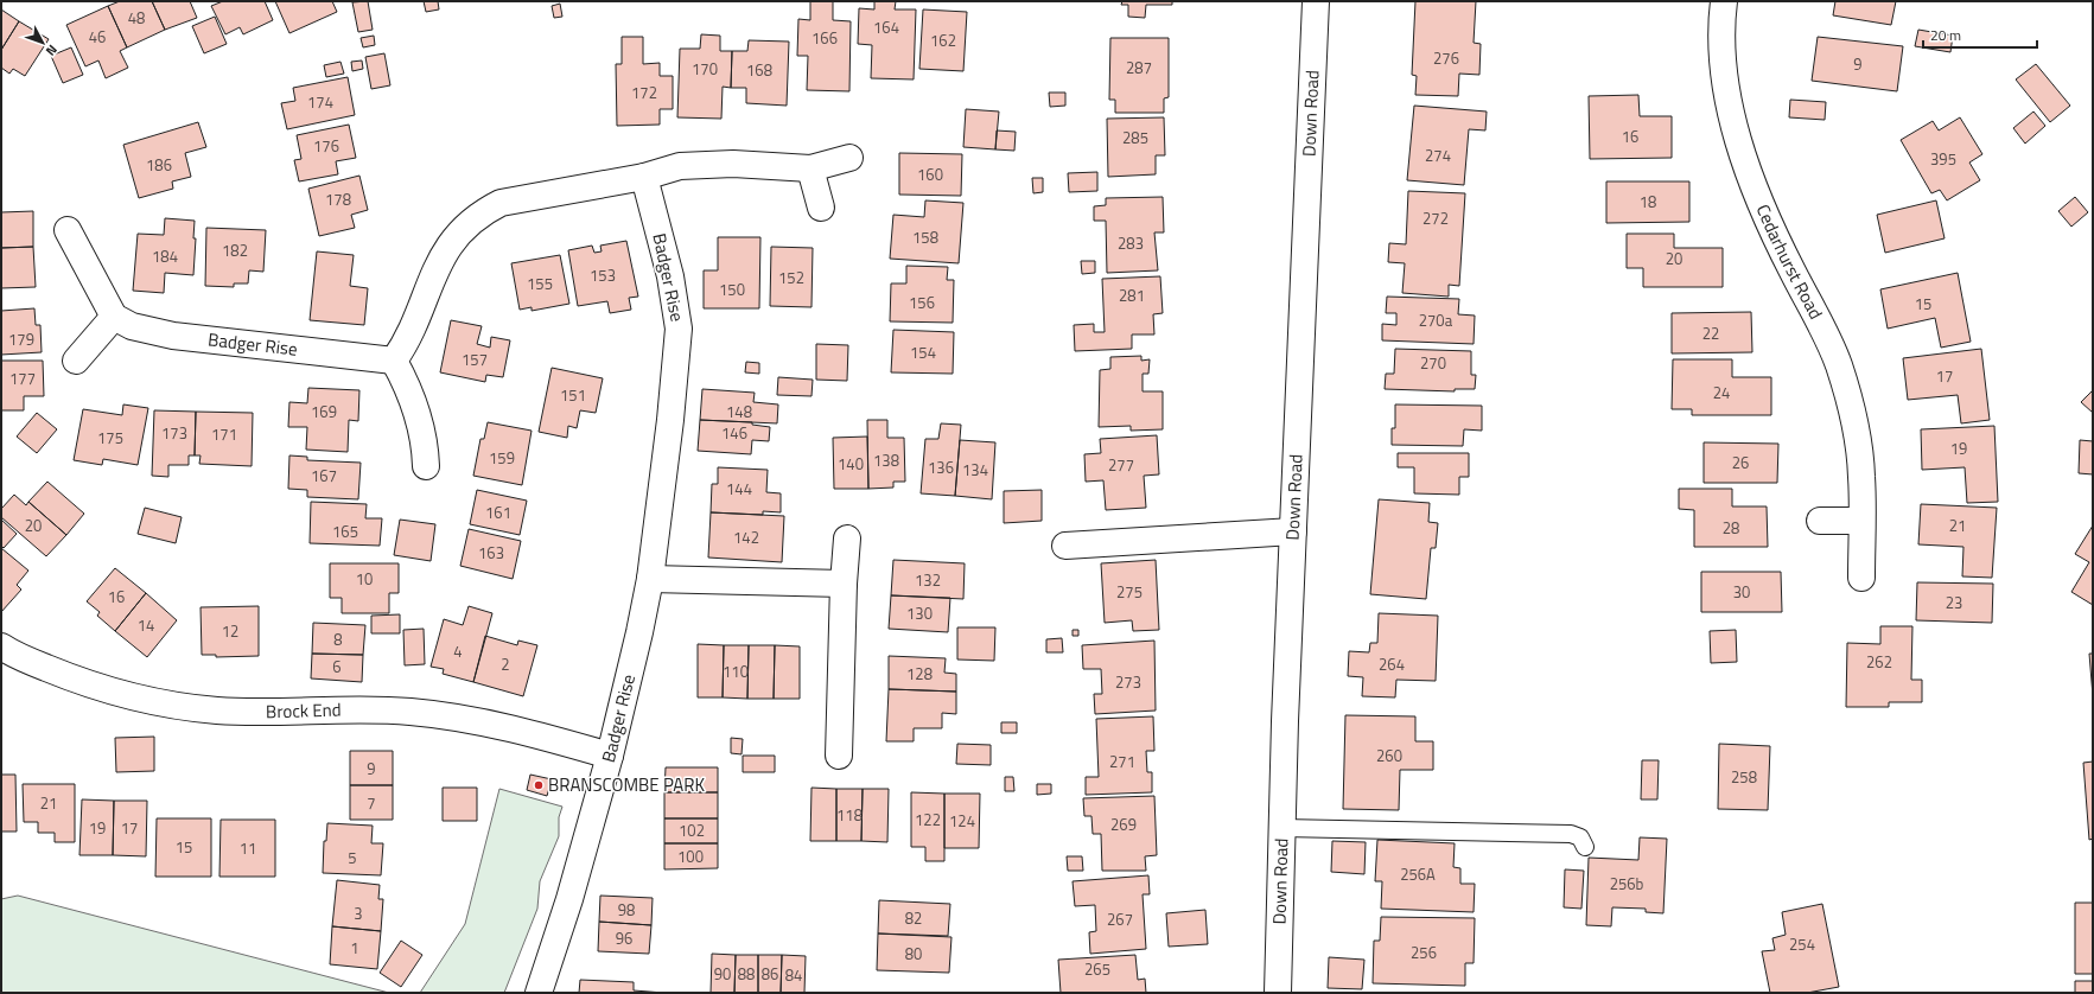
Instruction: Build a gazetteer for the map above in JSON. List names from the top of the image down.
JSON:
{
  "streets": {
    "street": [
      "Down Road",
      "Cedarhurst Road",
      "Badger Rise",
      "Brock End"
    ]
  },
  "crossings": [
    ["Badger Rise", "Brock End"]
  ],
  "places": ["BRANSCOMBE PARK"],
  "house_numbers": [
    "48",
    "164",
    "46",
    "166",
    "162",
    "276",
    "9",
    "287",
    "170",
    "168",
    "172",
    "174",
    "16",
    "285",
    "176",
    "274",
    "395",
    "186",
    "160",
    "178",
    "18",
    "272",
    "158",
    "283",
    "182",
    "184",
    "20",
    "153",
    "152",
    "155",
    "150",
    "281",
    "156",
    "15",
    "270a",
    "22",
    "179",
    "154",
    "157",
    "270",
    "17",
    "177",
    "24",
    "151",
    "169",
    "148",
    "173",
    "146",
    "171",
    "175",
    "19",
    "159",
    "138",
    "26",
    "140",
    "277",
    "136",
    "134",
    "167",
    "144",
    "161",
    "20",
    "21",
    "28",
    "165",
    "142",
    "163",
    "10",
    "132",
    "275",
    "30",
    "16",
    "23",
    "130",
    "14",
    "12",
    "8",
    "4",
    "262",
    "2",
    "264",
    "6",
    "110",
    "128",
    "273",
    "260",
    "271",
    "9",
    "258",
    "21",
    "7",
    "118",
    "122",
    "124",
    "269",
    "19",
    "17",
    "102",
    "15",
    "11",
    "100",
    "5",
    "256A",
    "256b",
    "98",
    "3",
    "82",
    "267",
    "96",
    "254",
    "1",
    "256",
    "80",
    "265",
    "90",
    "88",
    "86",
    "84"
  ],
  "scale_bar": "20 m",
  "north": "bottom right"
}
